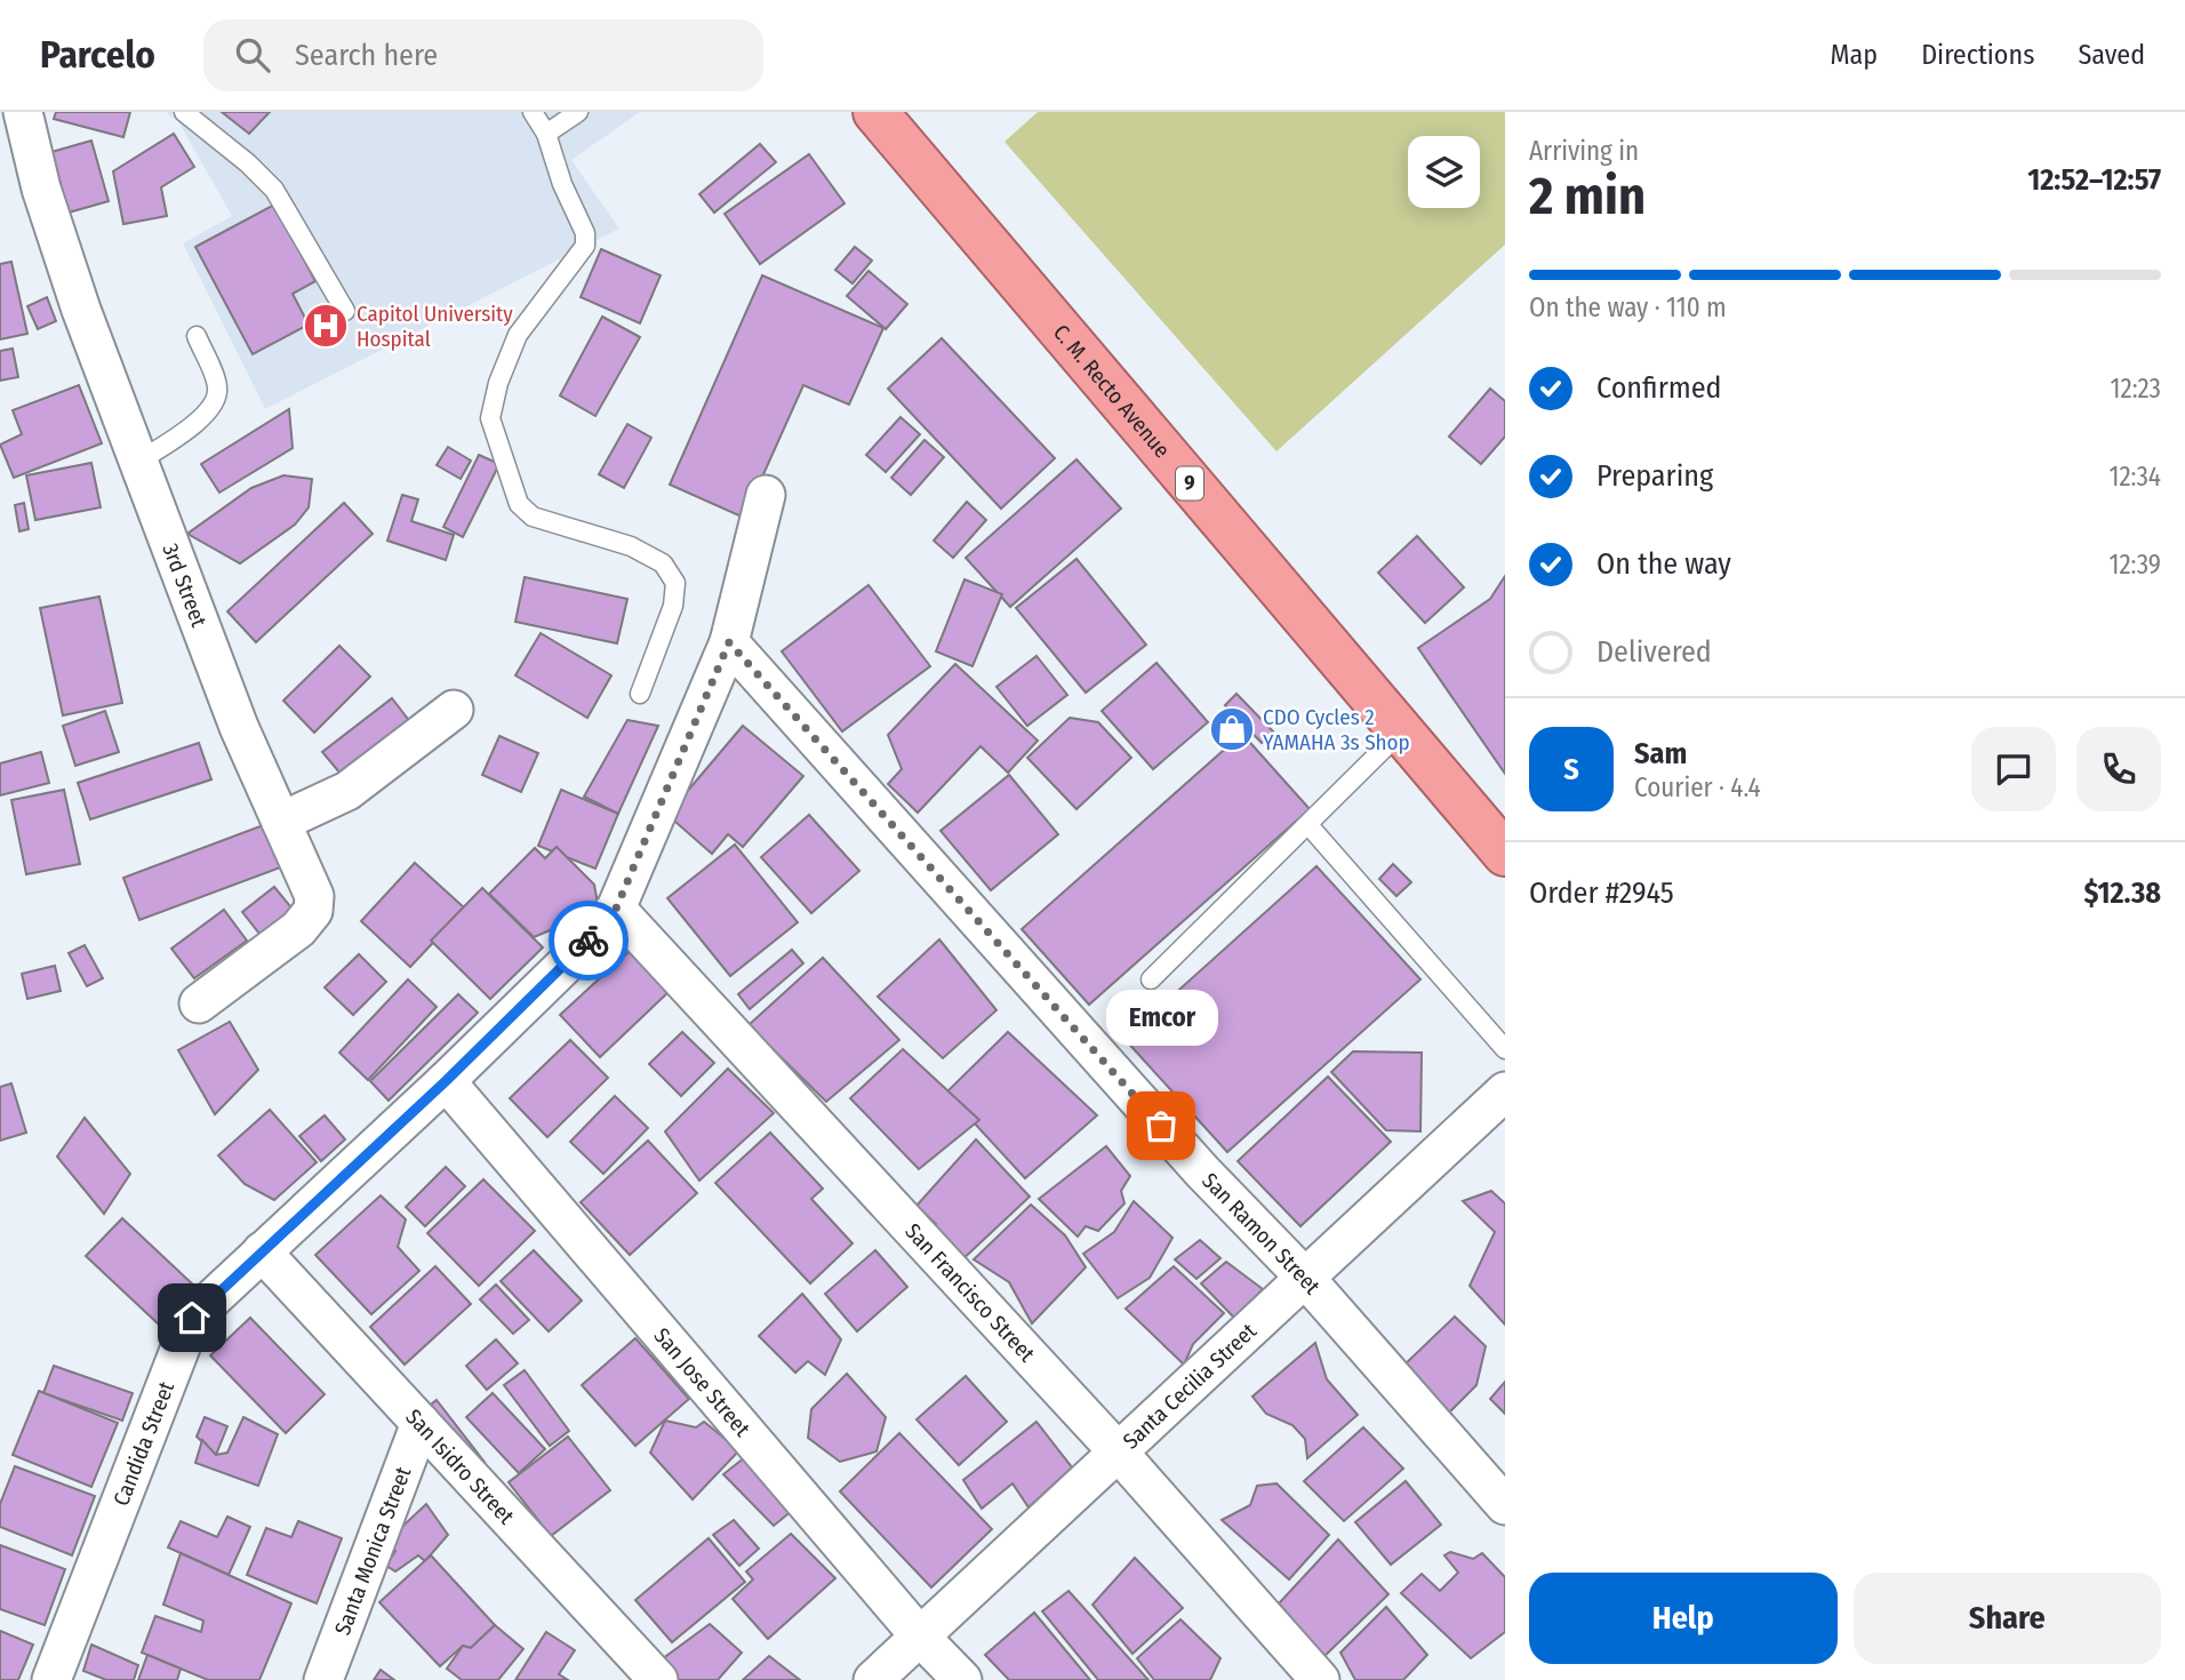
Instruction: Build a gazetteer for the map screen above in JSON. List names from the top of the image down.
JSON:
{
  "streets": {
    "highway": ["C. M. Recto Avenue", "9"],
    "street": [
      "3rd Street",
      "San Ramon Street",
      "San Francisco Street",
      "San Jose Street",
      "Santa Cecilia Street",
      "Candida Street",
      "San Isidro Street",
      "Santa Monica Street"
    ]
  },
  "crossings": [
    ["San Ramon Street", "Santa Cecilia Street"],
    ["San Ramon Street", "Candida Street"],
    ["San Francisco Street", "Santa Cecilia Street"],
    ["San Francisco Street", "Candida Street"],
    ["San Jose Street", "Santa Cecilia Street"],
    ["San Jose Street", "Candida Street"],
    ["Candida Street", "San Isidro Street"],
    ["San Isidro Street", "Santa Monica Street"]
  ],
  "places": {
    "hospital": ["Capitol University Hospital"],
    "shop": ["CDO Cycles 2 YAMAHA 3s Shop"],
    "other": ["Emcor"]
  },
  "page": {
    "header": "Parcelo",
    "search": "Search here",
    "nav": ["Map", "Directions", "Saved"],
    "heading": ["2 min", "Arriving in", "12:52–12:57"],
    "panel": [
      "Sam",
      "Courier · 4.4",
      "Order #2945",
      "$12.38"
    ],
    "bar": "On the way · 110 m",
    "list": [
      ["Confirmed", "12:23"],
      ["Preparing", "12:34"],
      ["On the way", "12:39"],
      "Delivered"
    ],
    "round": "S",
    "bubble": "Emcor",
    "buttons": ["Help", "Share"]
  }
}
